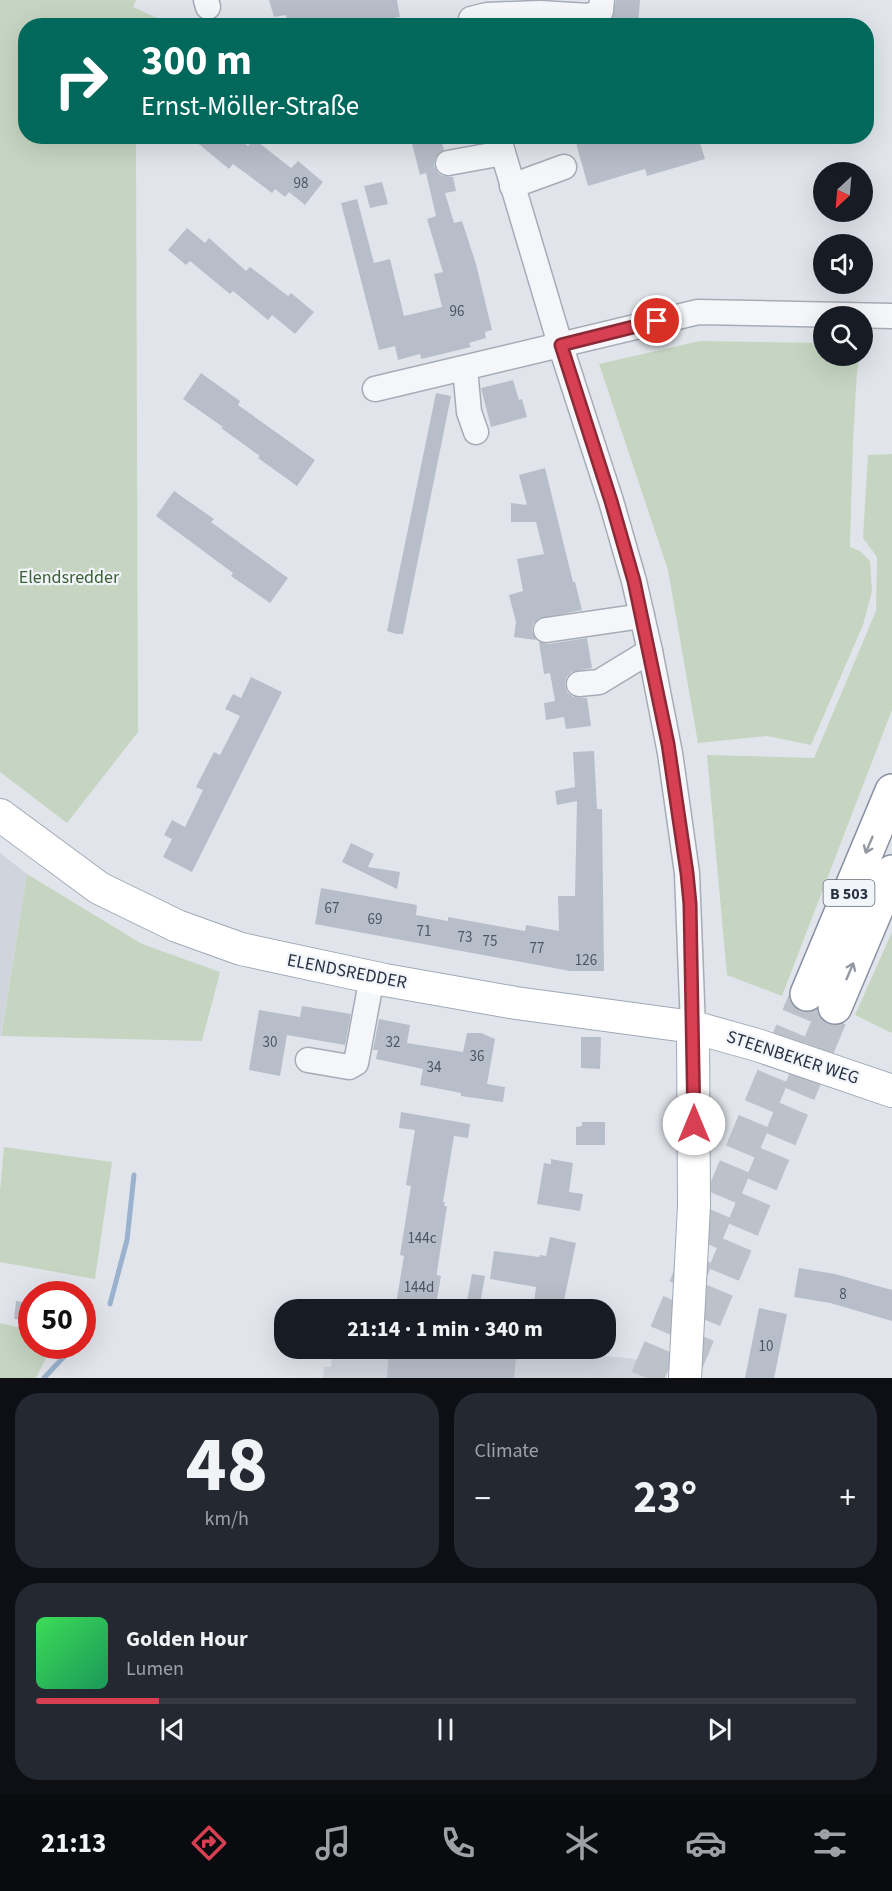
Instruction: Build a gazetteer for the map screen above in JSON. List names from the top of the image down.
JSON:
{
  "streets": {
    "highway": ["B 503"],
    "main road": ["ELENDSREDDER", "STEENBEKER WEG"]
  },
  "crossings": [
    ["ELENDSREDDER", "STEENBEKER WEG"]
  ],
  "parks": ["Elendsredder"],
  "house_numbers": [
    "98",
    "96",
    "67",
    "69",
    "71",
    "73",
    "75",
    "77",
    "126",
    "30",
    "32",
    "36",
    "34",
    "144c",
    "144d",
    "8",
    "10"
  ],
  "north": "bottom left",
  "page": {
    "turn": ["300 m", "Ernst-Möller-Straße"],
    "limit": "50",
    "trip": "21:14 · 1 min · 340 m",
    "tile": [
      ["48", "km/h"],
      "Climate"
    ],
    "heat": ["−", "23°", "+"],
    "song": ["Golden Hour", "Lumen"],
    "tabs": "21:13"
  }
}
